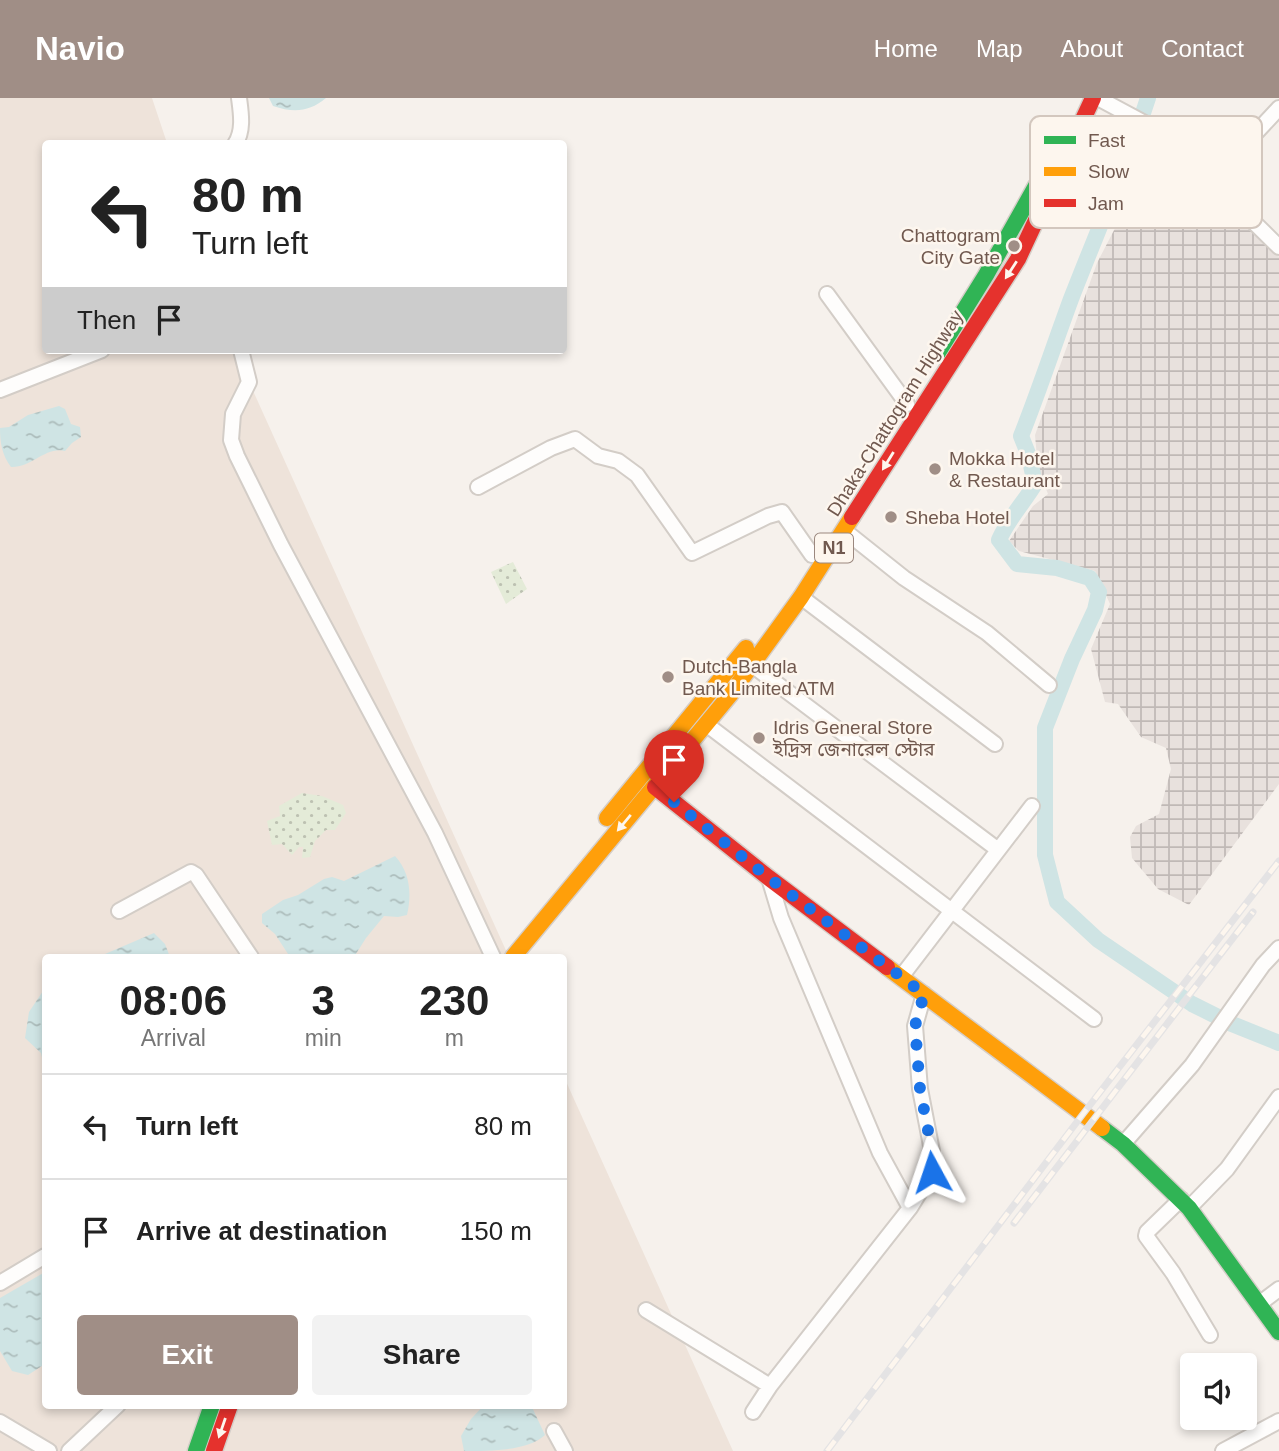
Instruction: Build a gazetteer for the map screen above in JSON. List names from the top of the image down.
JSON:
{
  "streets": {
    "main road": ["Dhaka-Chattogram Highway", "N1"]
  },
  "places": [
    "Chattogram City Gate",
    "Mokka Hotel & Restaurant",
    "Sheba Hotel",
    "Dutch-Bangla Bank Limited ATM",
    "Idris General Store ইদ্রিস জেনারেল স্টোর"
  ],
  "legend": ["Fast", "Slow", "Jam"],
  "page": {
    "header": "Navio",
    "nav": [
      "Home",
      "Map",
      "About",
      "Contact"
    ],
    "turn": ["80 m", "Turn left"],
    "then": "Then",
    "eta": [
      "08:06",
      "Arrival",
      "3",
      "min",
      "230",
      "m"
    ],
    "list": [
      {
        "name": "Turn left",
        "value": "80 m"
      },
      {
        "name": "Arrive at destination",
        "value": "150 m"
      }
    ],
    "buttons": ["Exit", "Share"]
  }
}
